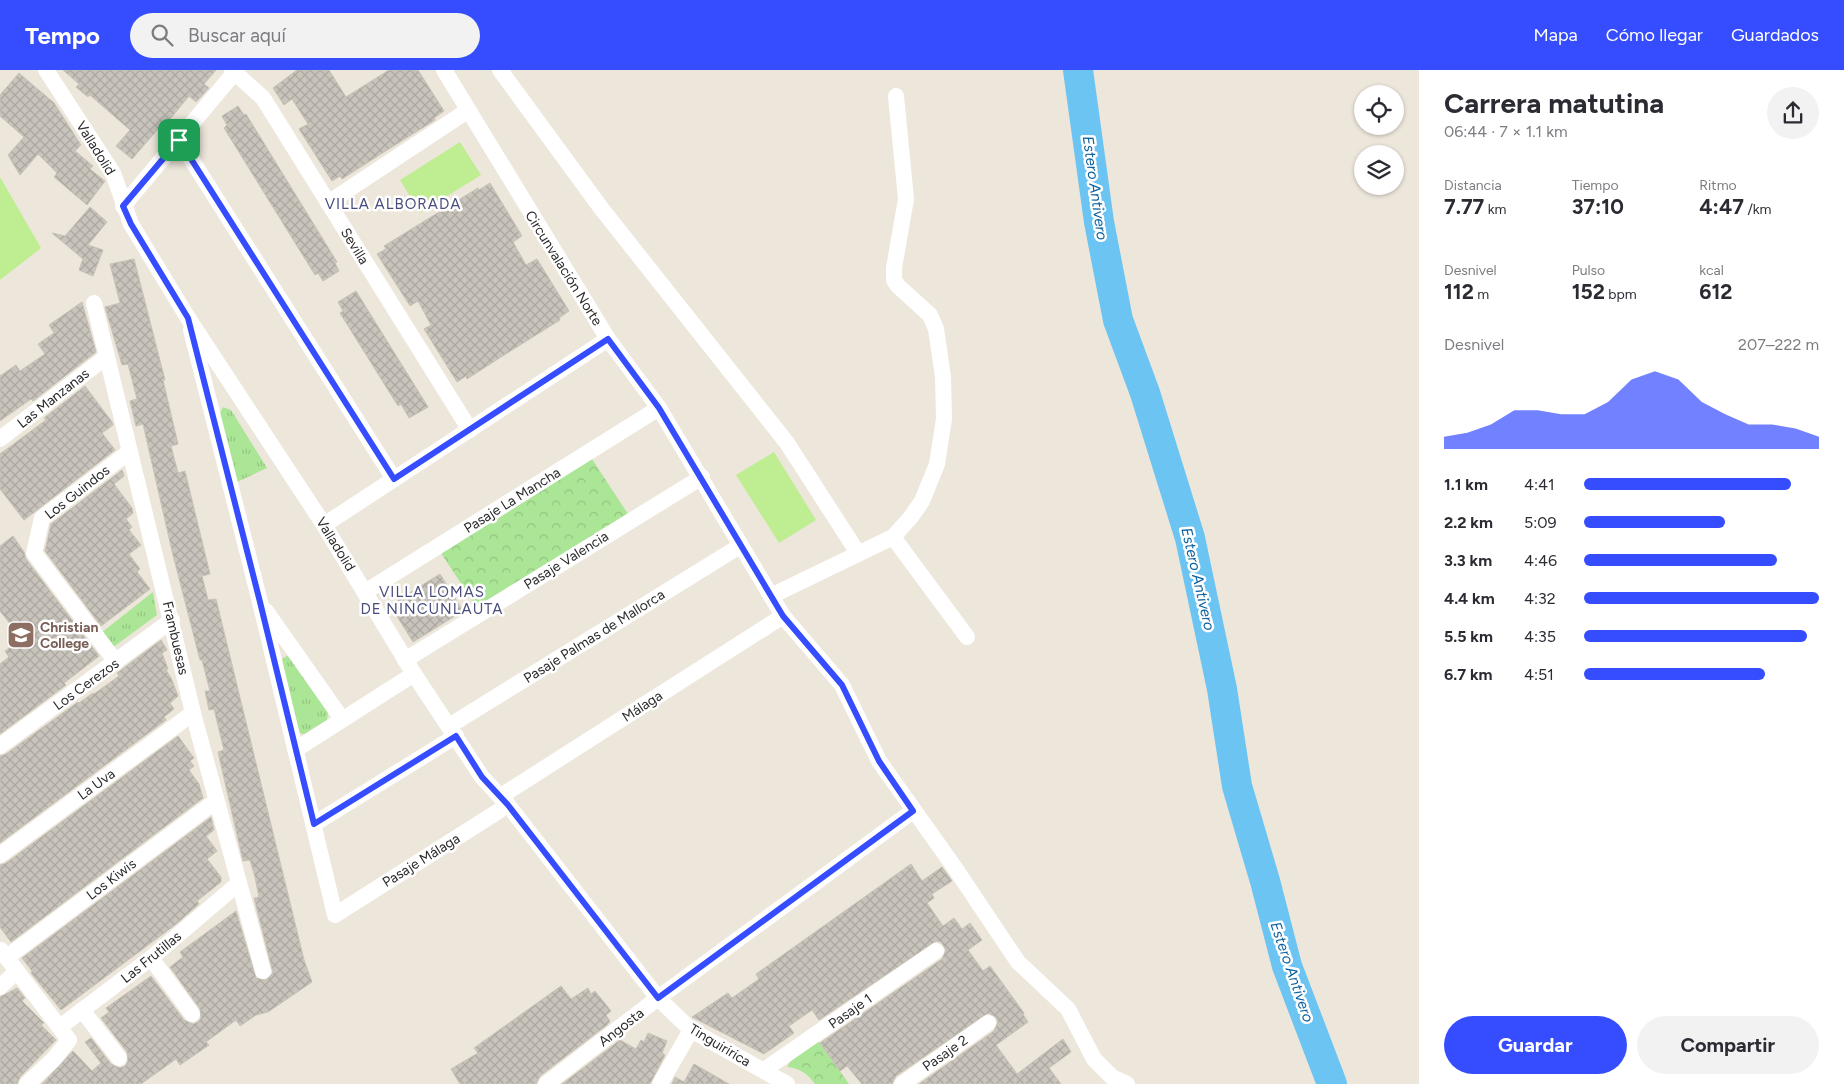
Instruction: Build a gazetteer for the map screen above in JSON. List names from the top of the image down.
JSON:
{
  "streets": {
    "street": [
      "Valladolid",
      "Sevilla",
      "Circunvalación Norte",
      "Las Manzanas",
      "Los Guindos",
      "Pasaje La Mancha",
      "Pasaje Valencia",
      "Pasaje Palmas de Mallorca",
      "Frambuesas",
      "Los Cerezos",
      "Málaga",
      "La Uva",
      "Pasaje Málaga",
      "Los Kiwis",
      "Las Frutillas",
      "Pasaje 1",
      "Angosta",
      "Tinguiririca",
      "Pasaje 2"
    ]
  },
  "crossings": [
    ["Valladolid", "Pasaje La Mancha"],
    ["Valladolid", "Pasaje Valencia"],
    ["Valladolid", "Pasaje Palmas de Mallorca"],
    ["Valladolid", "Málaga"],
    ["Valladolid", "Pasaje Málaga"],
    ["Valladolid", "Angosta"],
    ["Valladolid", "Tinguiririca"],
    ["Circunvalación Norte", "Pasaje La Mancha"],
    ["Circunvalación Norte", "Pasaje Valencia"],
    ["Circunvalación Norte", "Pasaje Palmas de Mallorca"],
    ["Circunvalación Norte", "Málaga"],
    ["Circunvalación Norte", "Angosta"],
    ["Las Manzanas", "Frambuesas"],
    ["Los Guindos", "Frambuesas"],
    ["Los Guindos", "Los Cerezos"],
    ["Pasaje Palmas de Mallorca", "Pasaje Málaga"],
    ["Frambuesas", "Los Cerezos"],
    ["Frambuesas", "La Uva"],
    ["Frambuesas", "Los Kiwis"],
    ["Frambuesas", "Las Frutillas"],
    ["Málaga", "Pasaje Málaga"],
    ["Pasaje 1", "Tinguiririca"],
    ["Angosta", "Tinguiririca"]
  ],
  "districts": ["VILLA ALBORADA", "VILLA LOMAS DE NINCUNLAUTA"],
  "water": ["Estero Antivero"],
  "places": {
    "school or university": ["Christian College"]
  },
  "page": {
    "header": "Tempo",
    "search": "Buscar aquí",
    "nav": ["Mapa", "Cómo llegar", "Guardados"],
    "heading": ["Carrera matutina", "06:44 · 7 × 1.1 km"],
    "stats": [
      ["Distancia", "7.77 km"],
      ["Tiempo", "37:10"],
      ["Ritmo", "4:47 /km"],
      ["Desnivel", "112 m"],
      ["Pulso", "152 bpm"],
      ["kcal", "612"]
    ],
    "chart": ["Desnivel", "207–222 m"],
    "list": [
      {
        "name": "1.1 km",
        "note": "4:41"
      },
      {
        "name": "2.2 km",
        "note": "5:09"
      },
      {
        "name": "3.3 km",
        "note": "4:46"
      },
      {
        "name": "4.4 km",
        "note": "4:32"
      },
      {
        "name": "5.5 km",
        "note": "4:35"
      },
      {
        "name": "6.7 km",
        "note": "4:51"
      }
    ],
    "buttons": ["Guardar", "Compartir"]
  }
}
